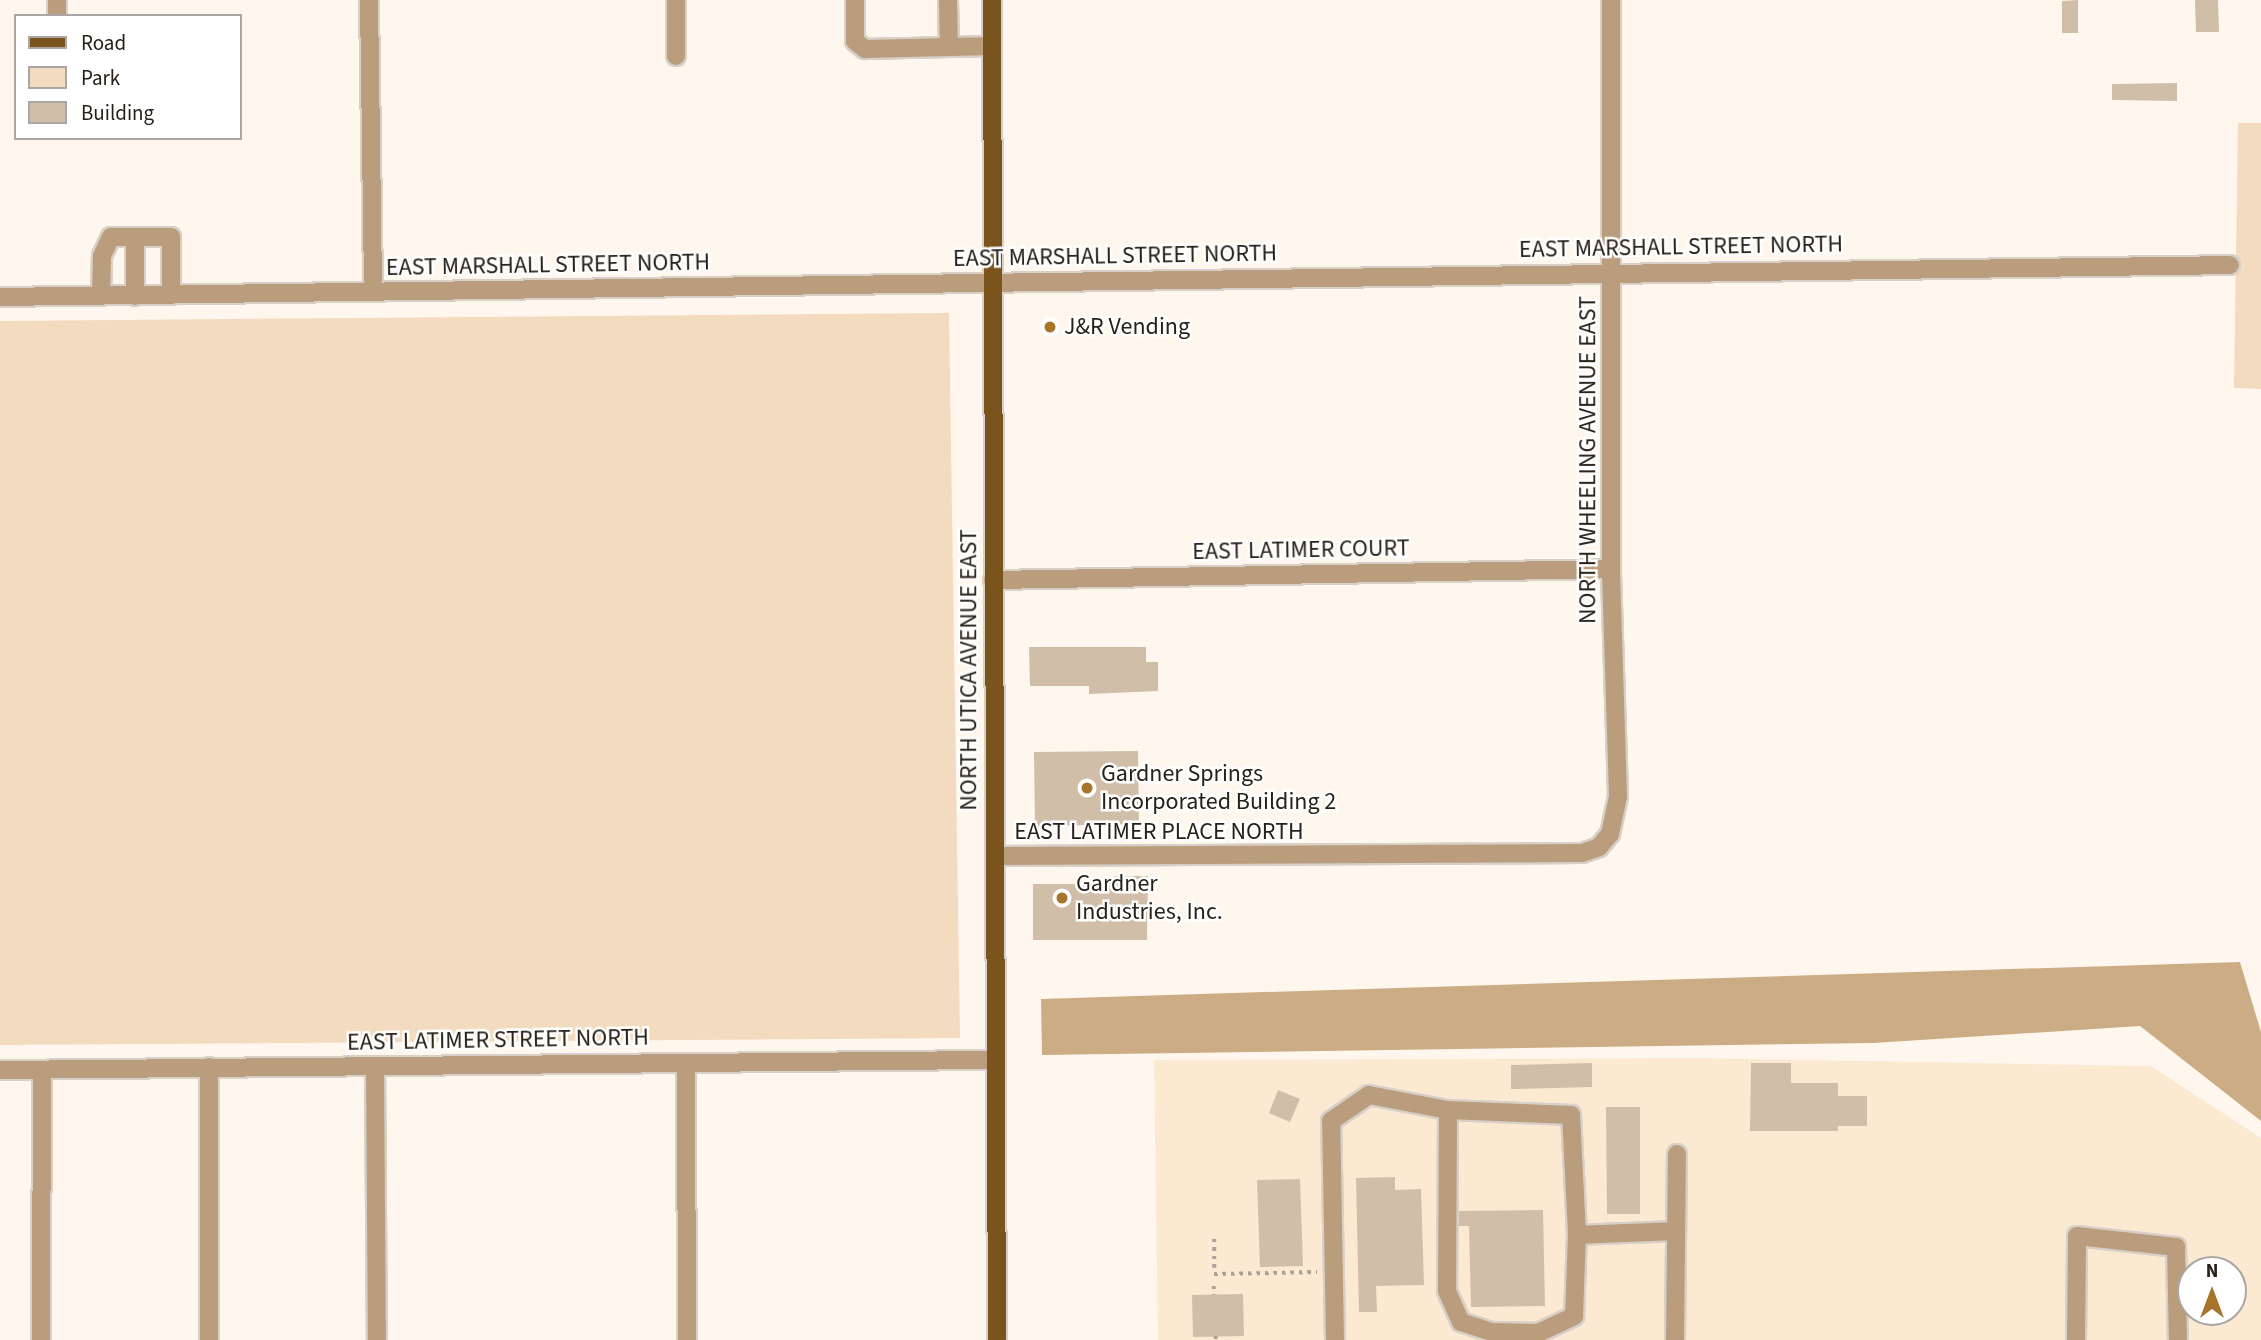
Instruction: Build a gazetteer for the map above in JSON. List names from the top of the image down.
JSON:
{
  "streets": {
    "main road": ["NORTH UTICA AVENUE EAST"],
    "street": [
      "EAST MARSHALL STREET NORTH",
      "NORTH WHEELING AVENUE EAST",
      "EAST LATIMER COURT",
      "EAST LATIMER PLACE NORTH",
      "EAST LATIMER STREET NORTH"
    ]
  },
  "crossings": [
    ["EAST MARSHALL STREET NORTH", "NORTH WHEELING AVENUE EAST"],
    ["EAST MARSHALL STREET NORTH", "NORTH UTICA AVENUE EAST"],
    ["NORTH WHEELING AVENUE EAST", "EAST LATIMER COURT"],
    ["NORTH WHEELING AVENUE EAST", "EAST LATIMER PLACE NORTH"],
    ["EAST LATIMER COURT", "NORTH UTICA AVENUE EAST"],
    ["NORTH UTICA AVENUE EAST", "EAST LATIMER PLACE NORTH"],
    ["NORTH UTICA AVENUE EAST", "EAST LATIMER STREET NORTH"]
  ],
  "places": ["J&R Vending", "Gardner Springs Incorporated Building 2", "Gardner Industries, Inc."],
  "legend": ["Road", "Park", "Building"],
  "north": "top"
}
